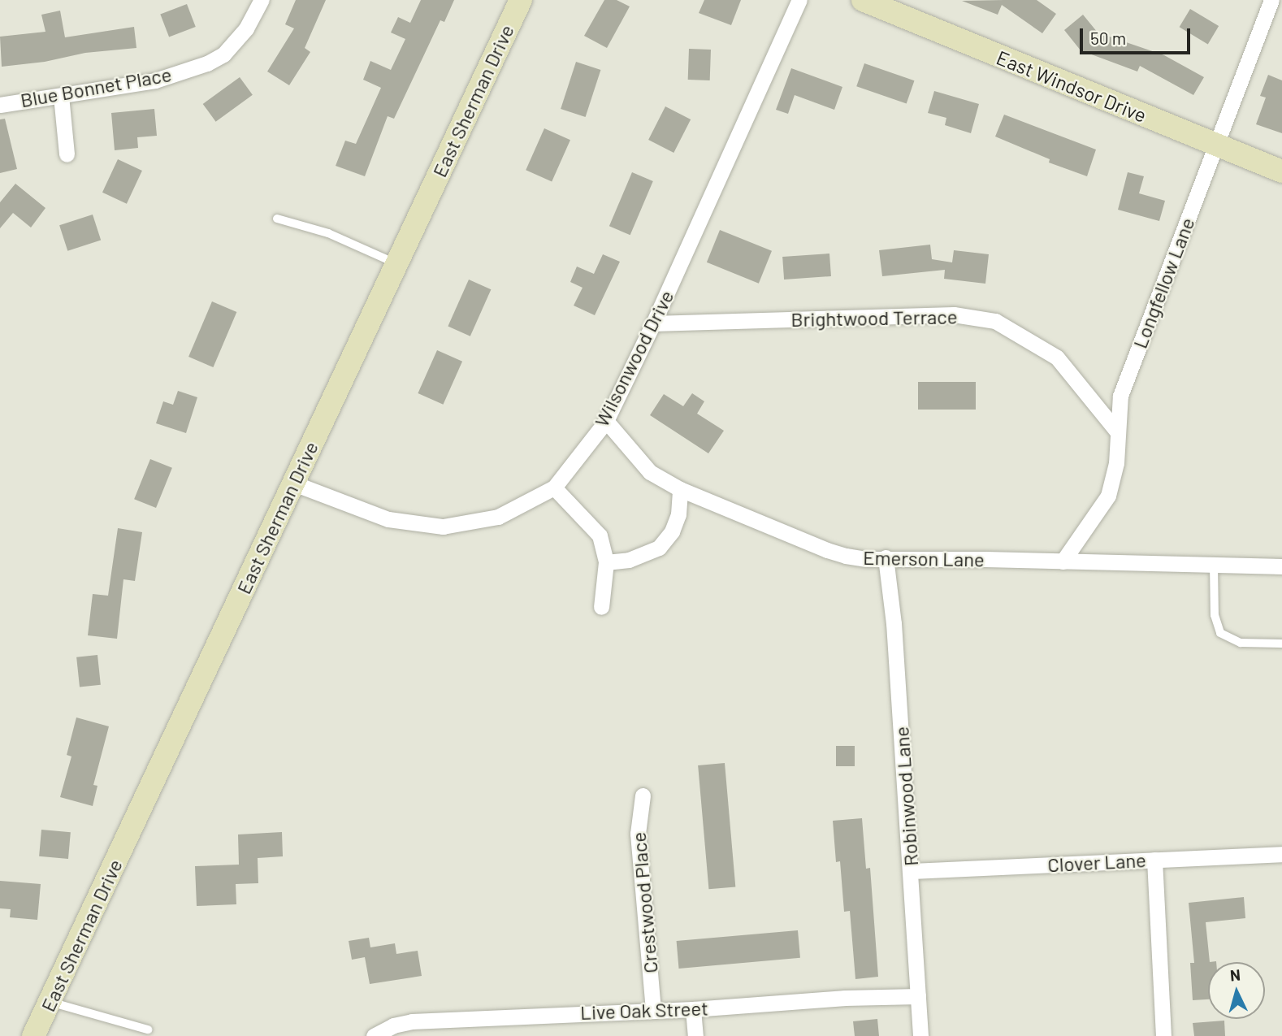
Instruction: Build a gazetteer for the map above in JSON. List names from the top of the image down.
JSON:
{
  "streets": {
    "main road": ["East Windsor Drive", "East Sherman Drive"],
    "street": [
      "Blue Bonnet Place",
      "Longfellow Lane",
      "Brightwood Terrace",
      "Wilsonwood Drive",
      "Emerson Lane",
      "Robinwood Lane",
      "Clover Lane",
      "Crestwood Place",
      "Live Oak Street"
    ]
  },
  "crossings": [
    ["East Windsor Drive", "Longfellow Lane"],
    ["East Sherman Drive", "Wilsonwood Drive"],
    ["Longfellow Lane", "Brightwood Terrace"],
    ["Longfellow Lane", "Emerson Lane"],
    ["Brightwood Terrace", "Wilsonwood Drive"],
    ["Wilsonwood Drive", "Emerson Lane"],
    ["Emerson Lane", "Robinwood Lane"],
    ["Robinwood Lane", "Clover Lane"],
    ["Robinwood Lane", "Live Oak Street"],
    ["Crestwood Place", "Live Oak Street"]
  ],
  "scale_bar": "50 m",
  "north": "top"
}
